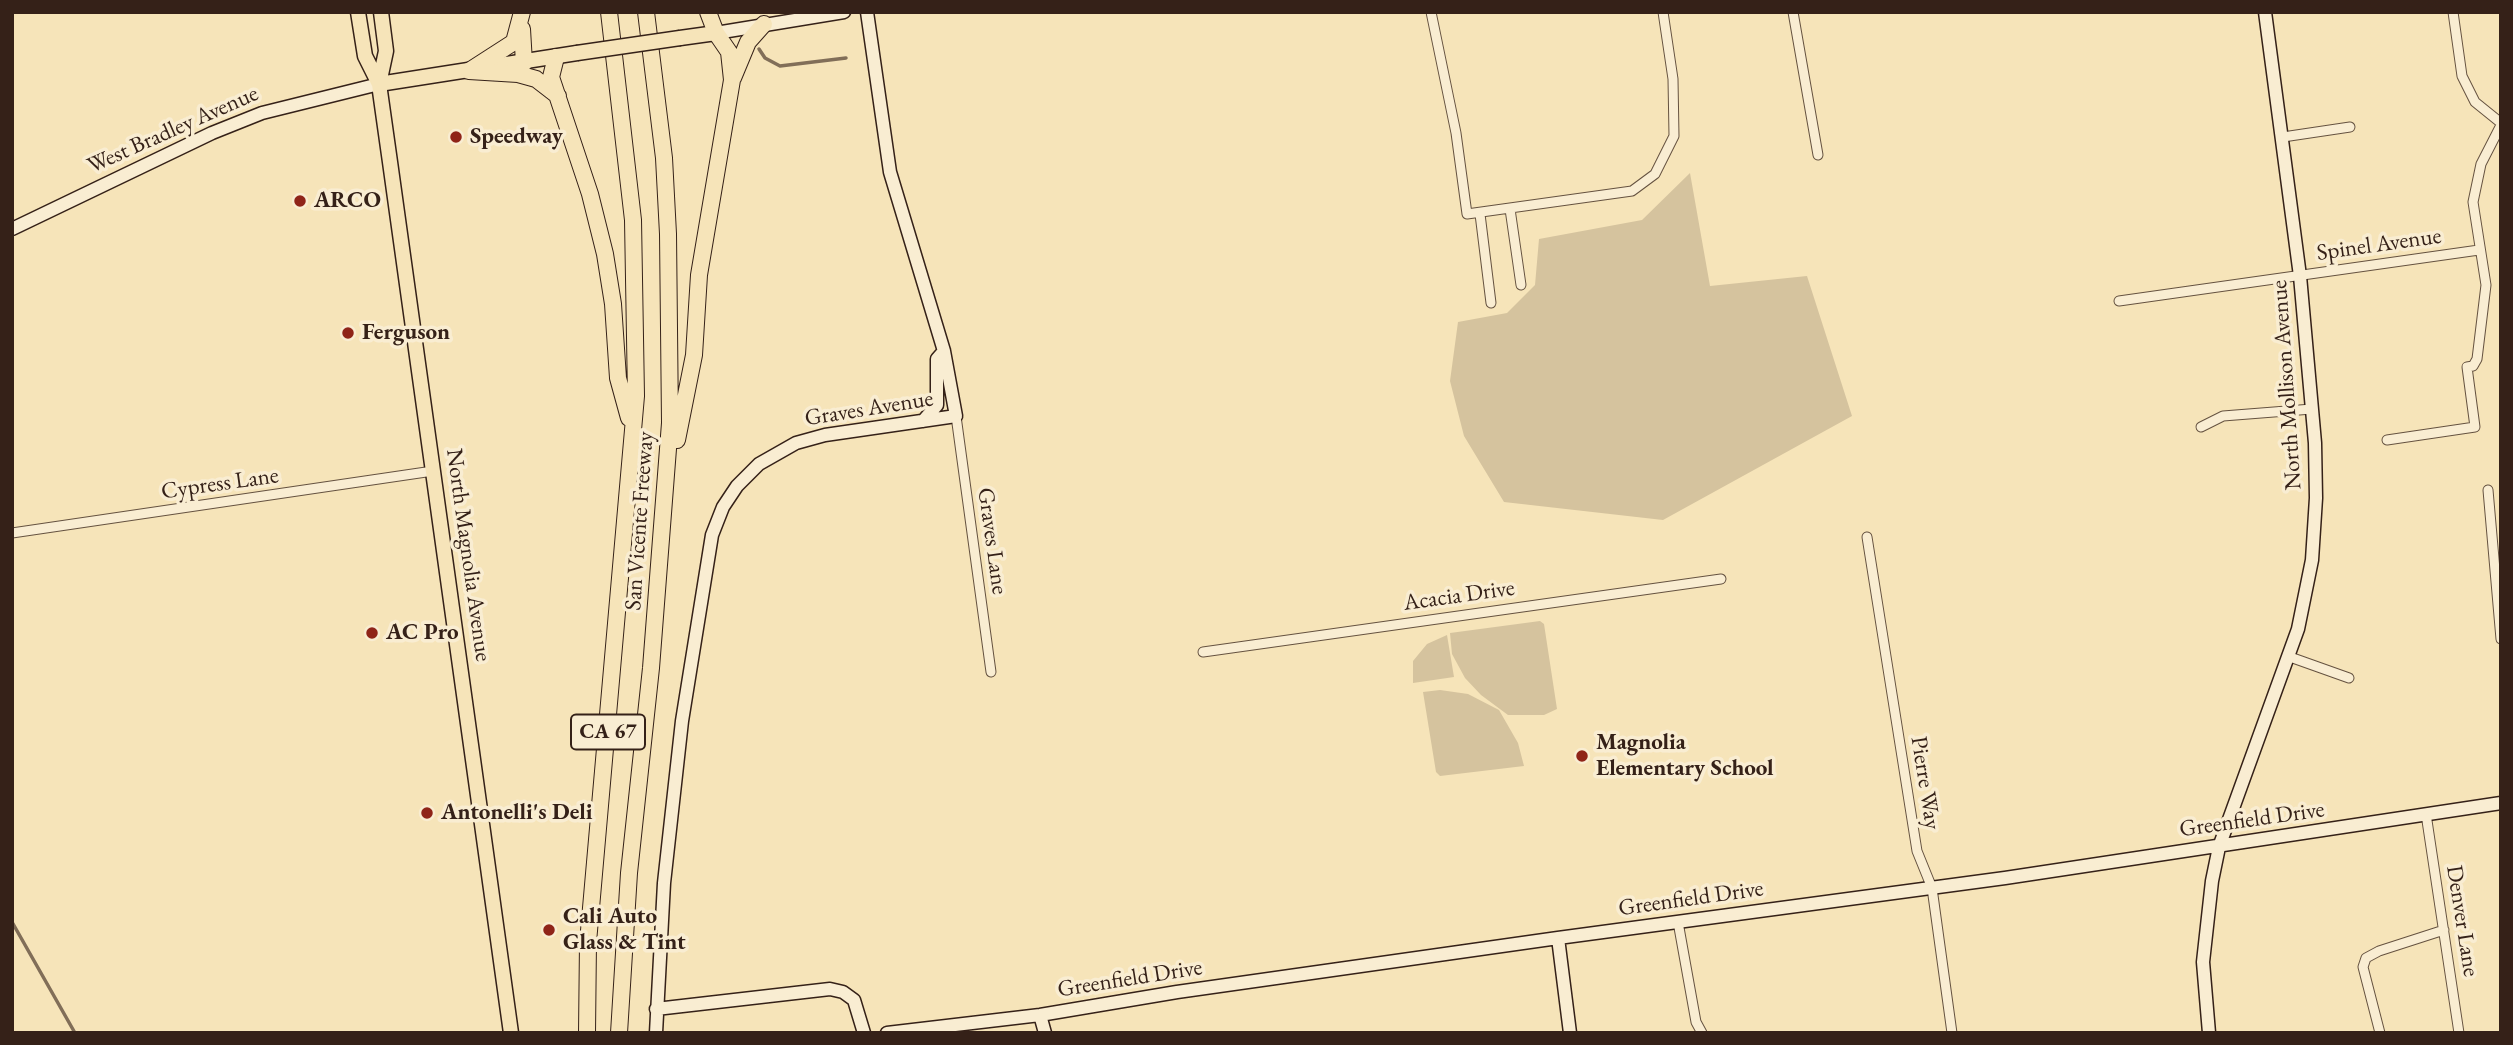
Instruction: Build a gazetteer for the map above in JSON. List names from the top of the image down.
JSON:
{
  "streets": {
    "highway": ["San Vicente Freeway", "CA 67"],
    "main road": [
      "West Bradley Avenue",
      "North Mollison Avenue",
      "Graves Avenue",
      "North Magnolia Avenue",
      "Greenfield Drive"
    ],
    "street": [
      "Spinel Avenue",
      "Cypress Lane",
      "Graves Lane",
      "Acacia Drive",
      "Pierre Way",
      "Denver Lane"
    ]
  },
  "crossings": [
    ["West Bradley Avenue", "North Magnolia Avenue"],
    ["Spinel Avenue", "North Mollison Avenue"],
    ["North Mollison Avenue", "Greenfield Drive"],
    ["Graves Avenue", "Graves Lane"],
    ["Cypress Lane", "North Magnolia Avenue"],
    ["Pierre Way", "Greenfield Drive"],
    ["Greenfield Drive", "Denver Lane"]
  ],
  "places": [
    "Speedway",
    "ARCO",
    "Ferguson",
    "AC Pro",
    "Magnolia Elementary School",
    "Antonelli's Deli",
    "Cali Auto Glass & Tint"
  ]
}
